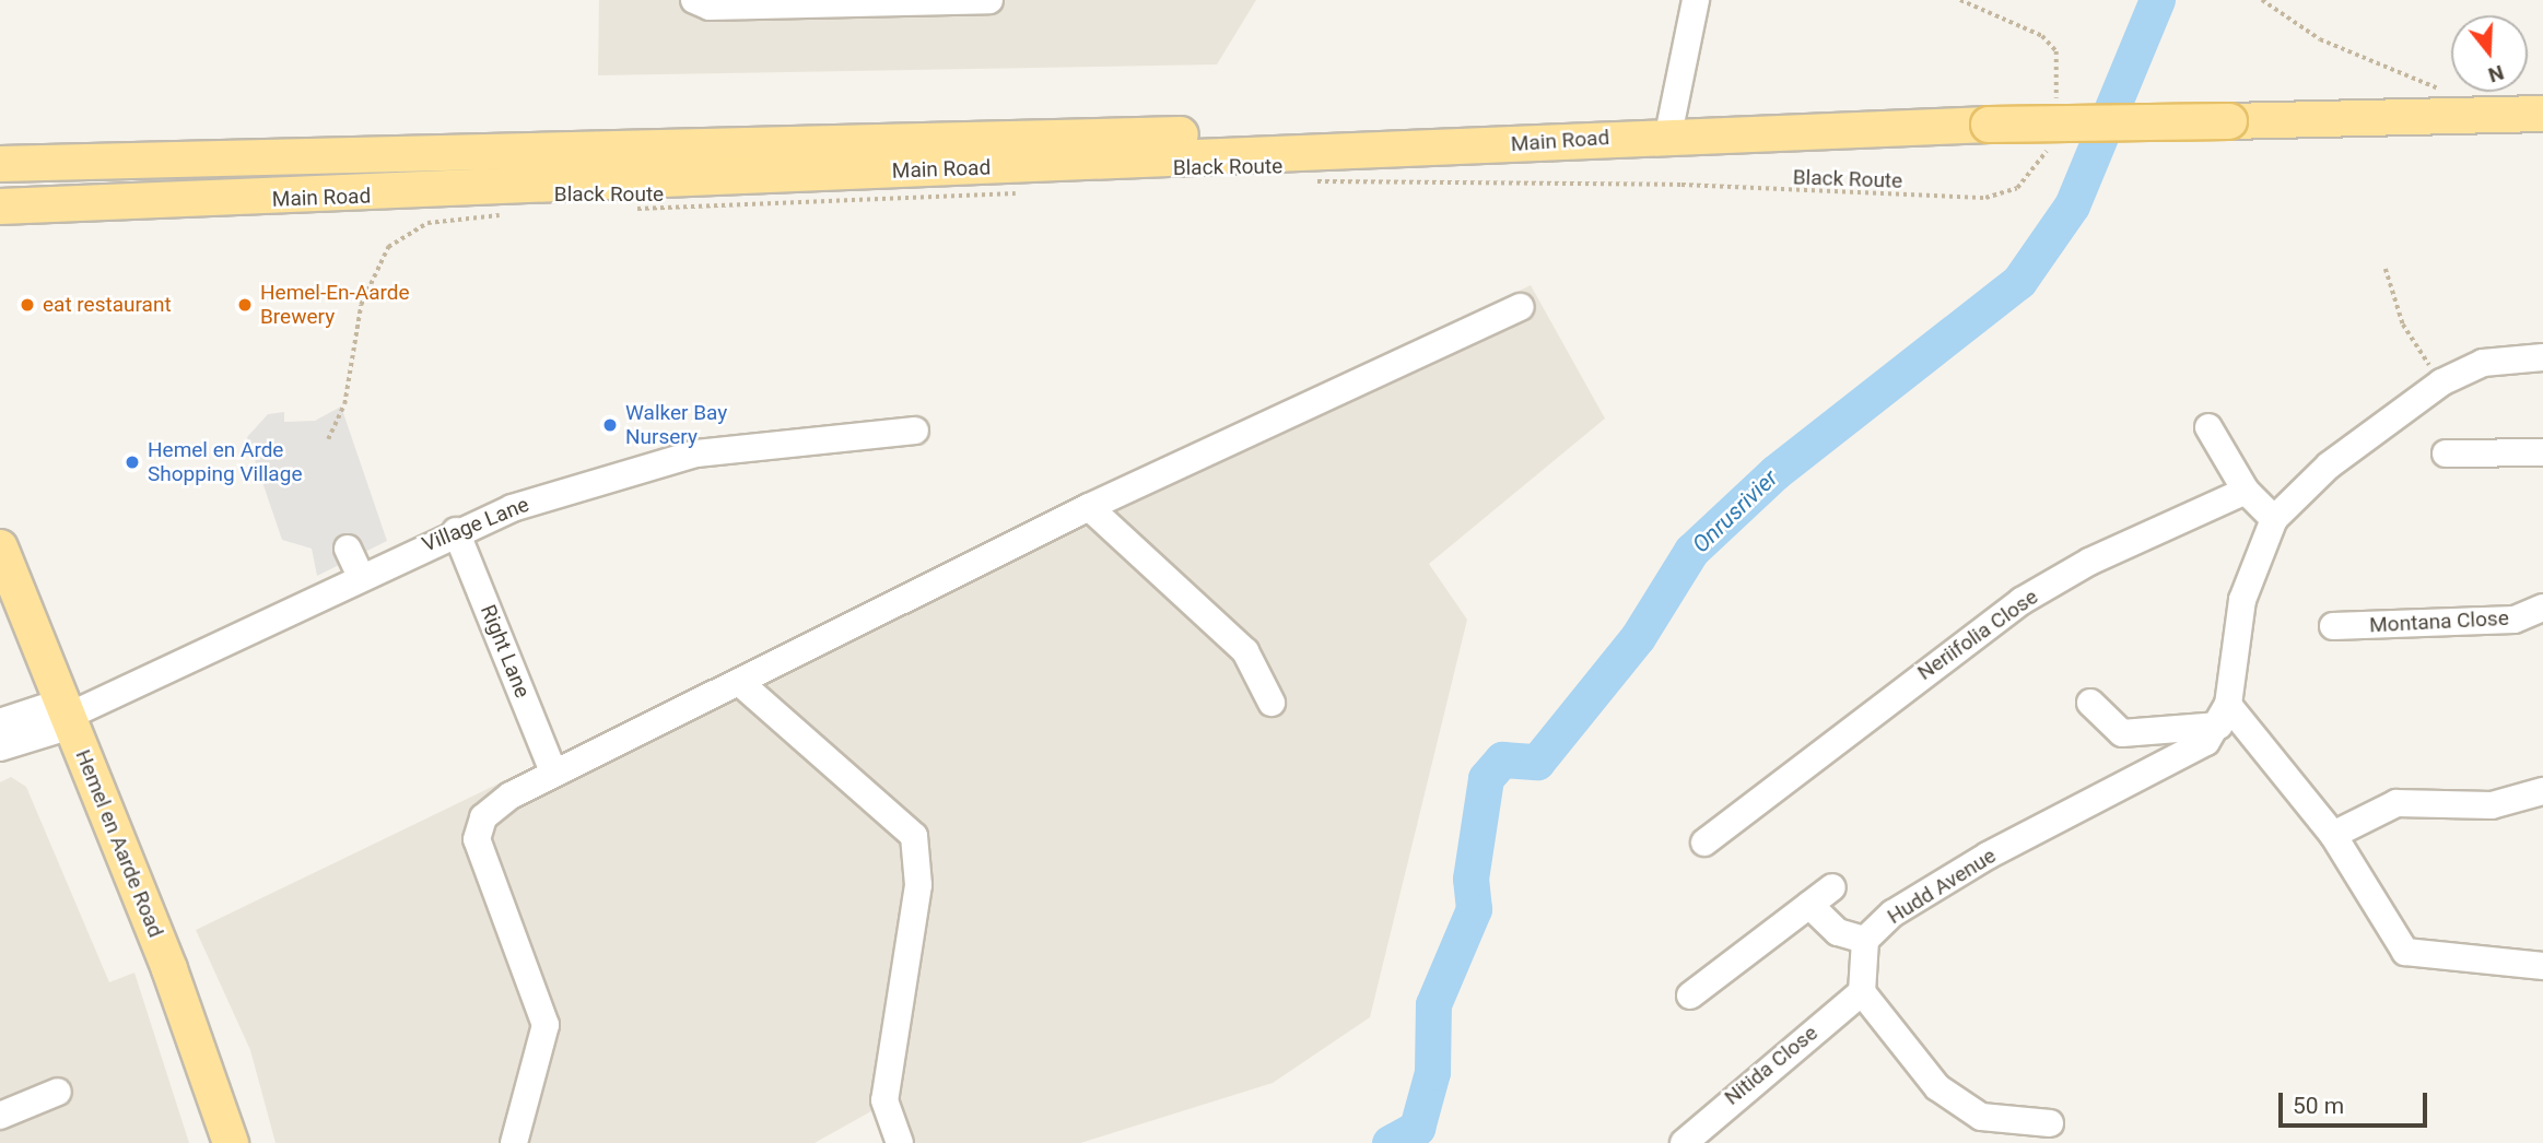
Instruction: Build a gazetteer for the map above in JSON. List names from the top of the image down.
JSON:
{
  "streets": {
    "main road": ["Main Road", "Hemel en Aarde Road"],
    "street": [
      "Village Lane",
      "Montana Close",
      "Neriifolia Close",
      "Right Lane",
      "Hudd Avenue",
      "Nitida Close"
    ],
    "path": ["Black Route"]
  },
  "crossings": [
    ["Village Lane", "Right Lane"],
    ["Village Lane", "Hemel en Aarde Road"],
    ["Hudd Avenue", "Nitida Close"]
  ],
  "water": ["Onrusrivier"],
  "places": [
    "eat restaurant",
    "Hemel-En-Aarde Brewery",
    "Walker Bay Nursery",
    "Hemel en Arde Shopping Village"
  ],
  "scale_bar": "50 m",
  "north": "bottom"
}
